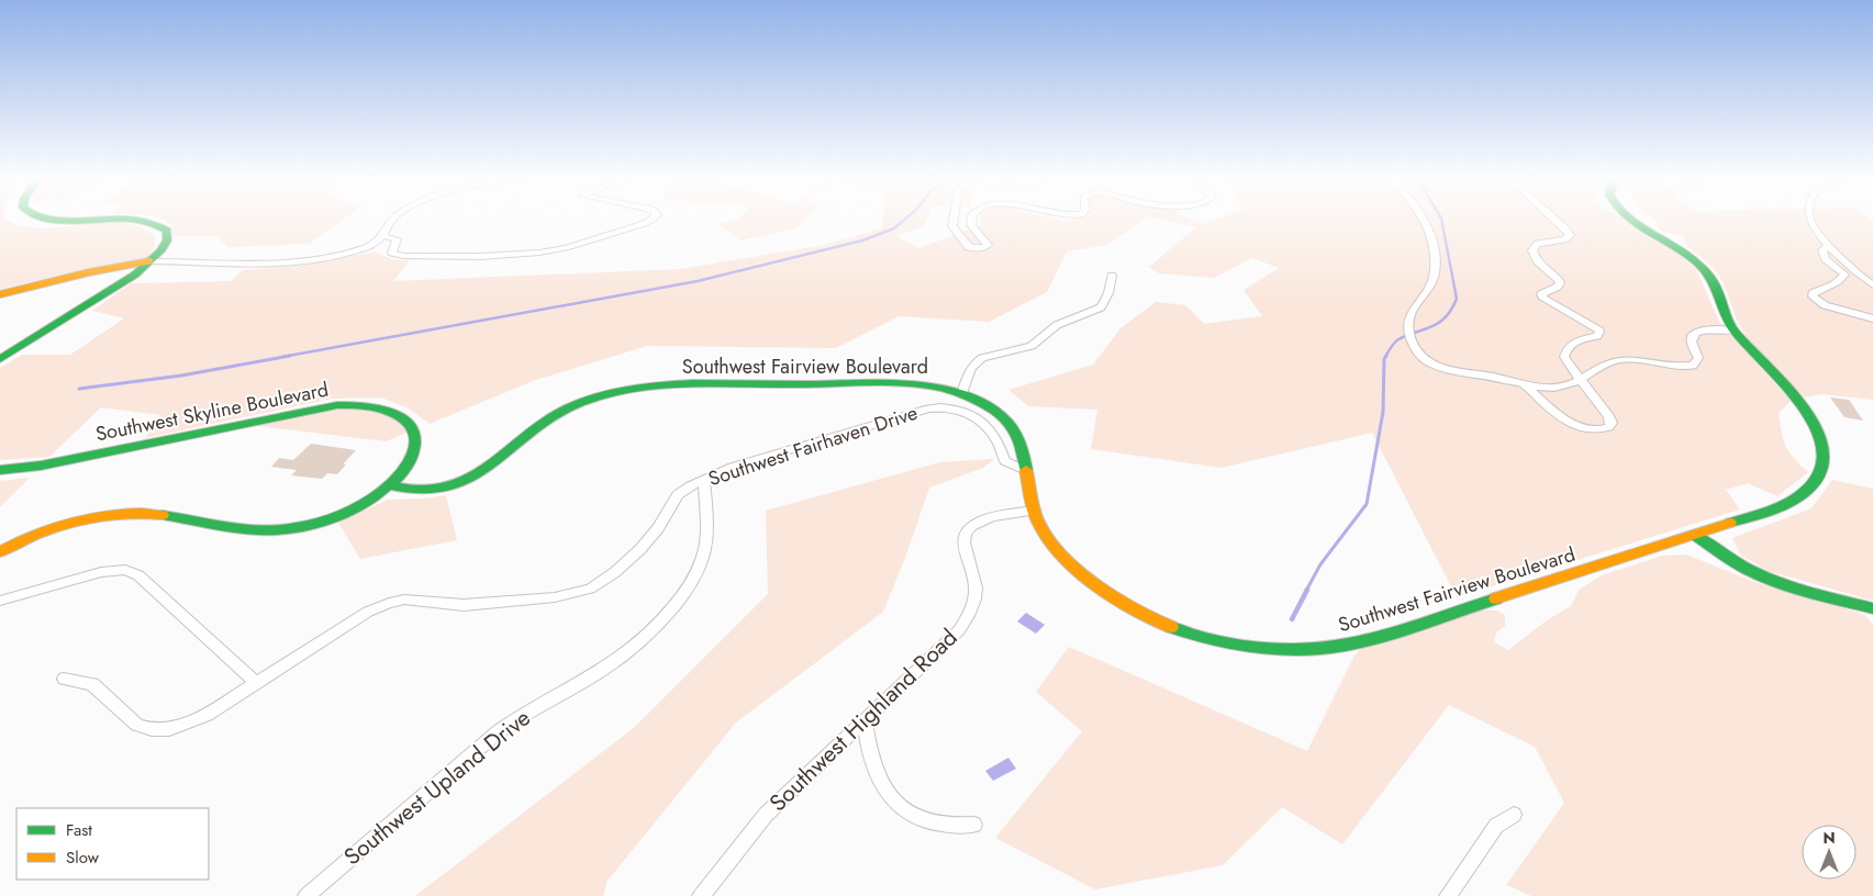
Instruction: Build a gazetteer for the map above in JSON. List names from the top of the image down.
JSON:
{
  "streets": {
    "street": [
      "Southwest Fairview Boulevard",
      "Southwest Skyline Boulevard",
      "Southwest Fairhaven Drive",
      "Southwest Highland Road",
      "Southwest Upland Drive"
    ]
  },
  "crossings": [
    ["Southwest Fairview Boulevard", "Southwest Skyline Boulevard"],
    ["Southwest Fairview Boulevard", "Southwest Fairhaven Drive"],
    ["Southwest Fairview Boulevard", "Southwest Highland Road"],
    ["Southwest Fairhaven Drive", "Southwest Upland Drive"]
  ],
  "legend": ["Fast", "Slow"],
  "north": "top"
}
